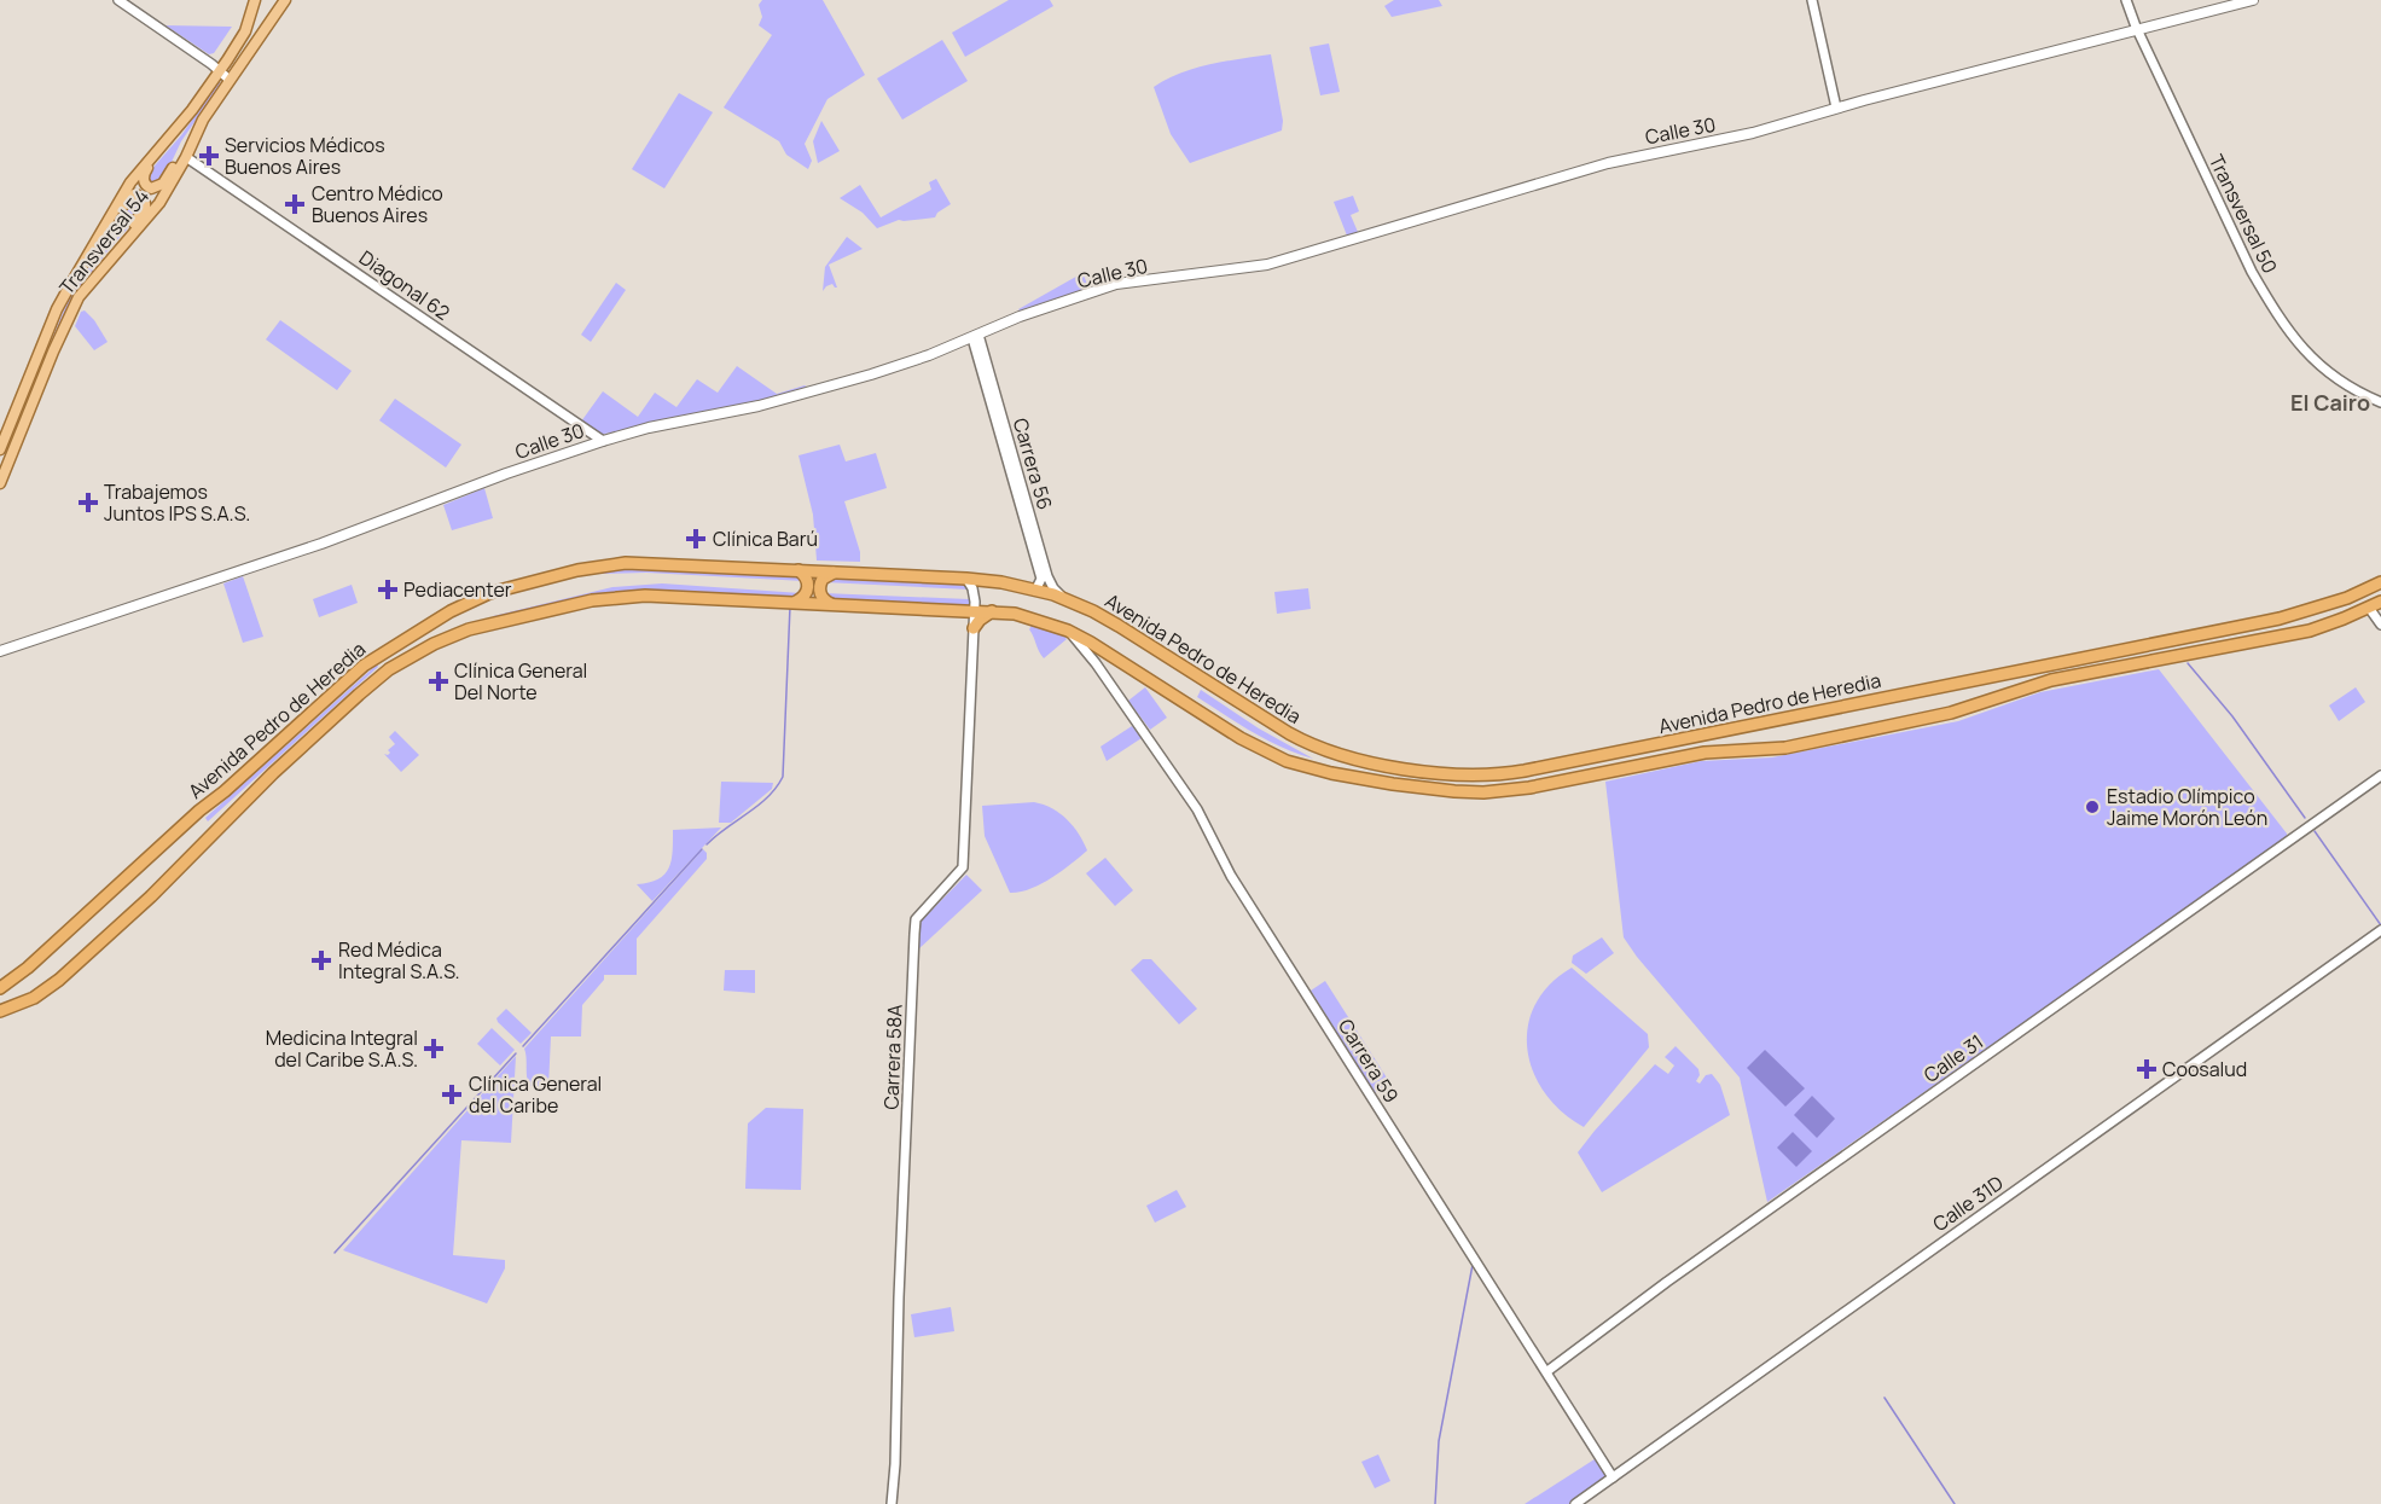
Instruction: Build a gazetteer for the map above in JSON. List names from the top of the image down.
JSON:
{
  "streets": {
    "highway": ["Avenida Pedro de Heredia"],
    "main road": ["Calle 30", "Transversal 54"],
    "street": [
      "Transversal 50",
      "Diagonal 62",
      "Carrera 56",
      "Carrera 58A",
      "Calle 31",
      "Carrera 59",
      "Calle 31D"
    ]
  },
  "crossings": [
    ["Calle 30", "Transversal 50"],
    ["Calle 30", "Diagonal 62"],
    ["Calle 30", "Carrera 56"],
    ["Transversal 54", "Diagonal 62"],
    ["Carrera 56", "Avenida Pedro de Heredia"],
    ["Avenida Pedro de Heredia", "Carrera 58A"],
    ["Avenida Pedro de Heredia", "Carrera 59"],
    ["Calle 31", "Carrera 59"],
    ["Carrera 59", "Calle 31D"]
  ],
  "districts": ["El Cairo"],
  "places": {
    "health": [
      "Servicios Médicos Buenos Aires",
      "Centro Médico Buenos Aires",
      "Trabajemos Juntos IPS S.A.S.",
      "Clínica Barú",
      "Pediacenter",
      "Clínica General Del Norte",
      "Red Médica Integral S.A.S.",
      "Medicina Integral del Caribe S.A.S.",
      "Coosalud",
      "Clínica General del Caribe"
    ],
    "other": ["Estadio Olímpico Jaime Morón León"]
  }
}
